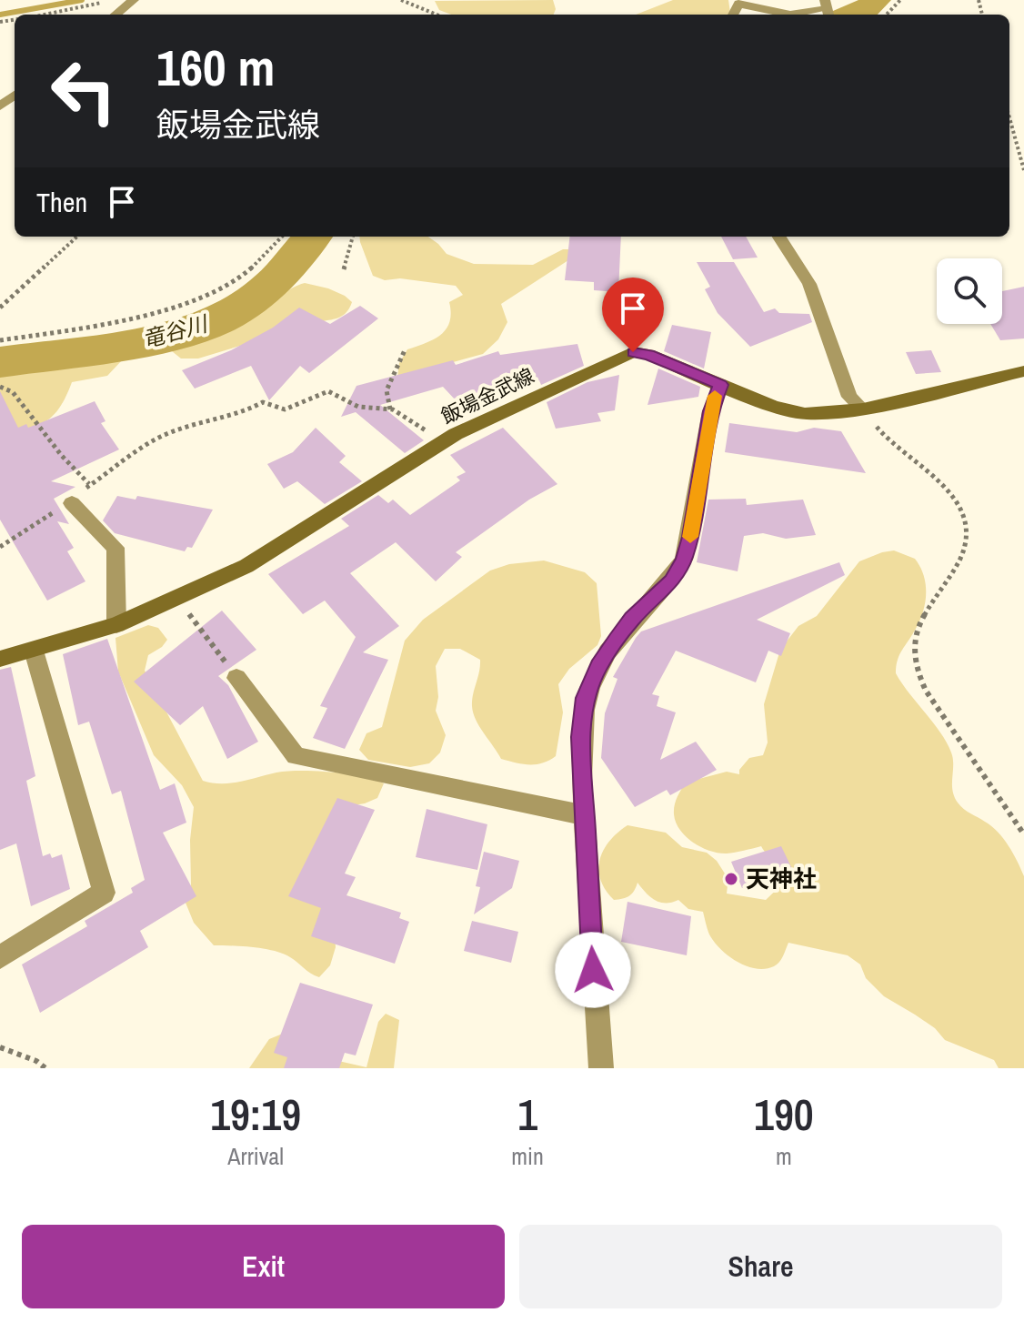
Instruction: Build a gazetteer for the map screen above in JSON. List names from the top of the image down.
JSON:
{
  "streets": {
    "main road": ["飯場金武線"]
  },
  "water": ["竜谷川"],
  "places": ["天神社"],
  "page": {
    "turn": ["160 m", "飯場金武線"],
    "then": "Then",
    "eta": [
      "19:19",
      "Arrival",
      "1",
      "min",
      "190",
      "m"
    ],
    "buttons": ["Exit", "Share"]
  }
}
